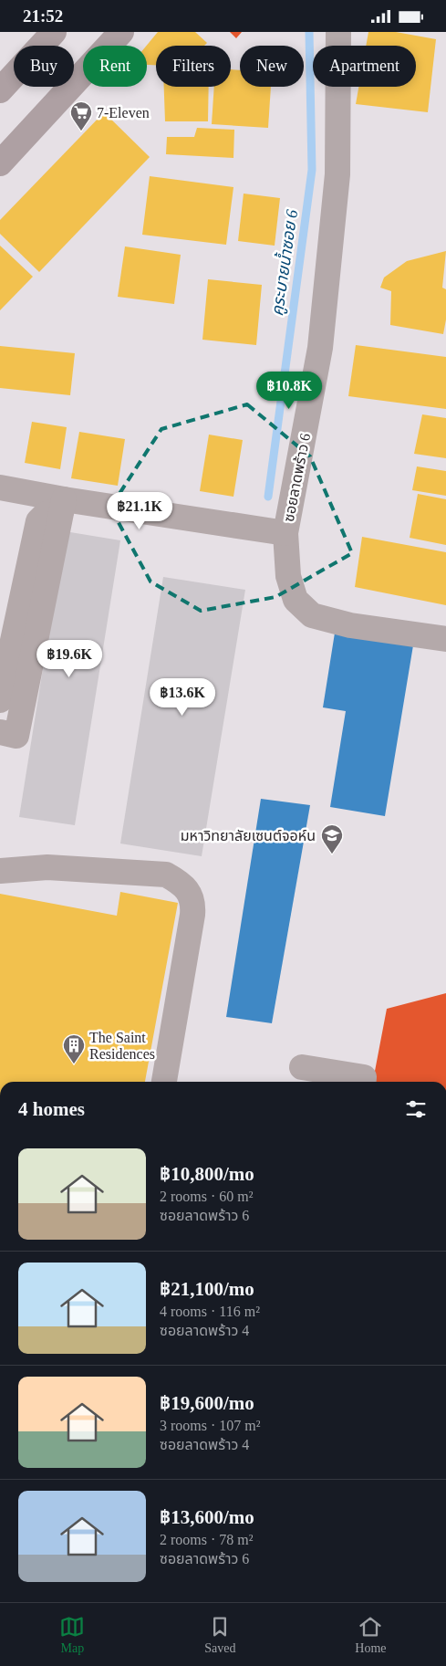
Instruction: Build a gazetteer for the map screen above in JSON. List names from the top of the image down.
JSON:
{
  "streets": {
    "street": ["ซอยลาดพร้าว 6"]
  },
  "water": ["คูระบายน้ำซอย 6"],
  "places": {
    "supermarket": ["7-Eleven"],
    "school or university": ["มหาวิทยาลัยเซนต์จอห์น"],
    "building": ["The Saint Residences"]
  },
  "page": {
    "status": "21:52",
    "chip": [
      "Buy",
      "Rent",
      "Filters",
      "New",
      "Apartment"
    ],
    "price": [
      "฿10.8K",
      "฿21.1K",
      "฿19.6K",
      "฿13.6K"
    ],
    "heading": "4 homes",
    "list": [
      {
        "name": "฿10,800/mo",
        "note": "2 rooms · 60 m² · ซอยลาดพร้าว 6"
      },
      {
        "name": "฿21,100/mo",
        "note": "4 rooms · 116 m² · ซอยลาดพร้าว 4"
      },
      {
        "name": "฿19,600/mo",
        "note": "3 rooms · 107 m² · ซอยลาดพร้าว 4"
      },
      {
        "name": "฿13,600/mo",
        "note": "2 rooms · 78 m² · ซอยลาดพร้าว 6"
      }
    ],
    "tabs": ["Map", "Saved", "Home"]
  }
}
